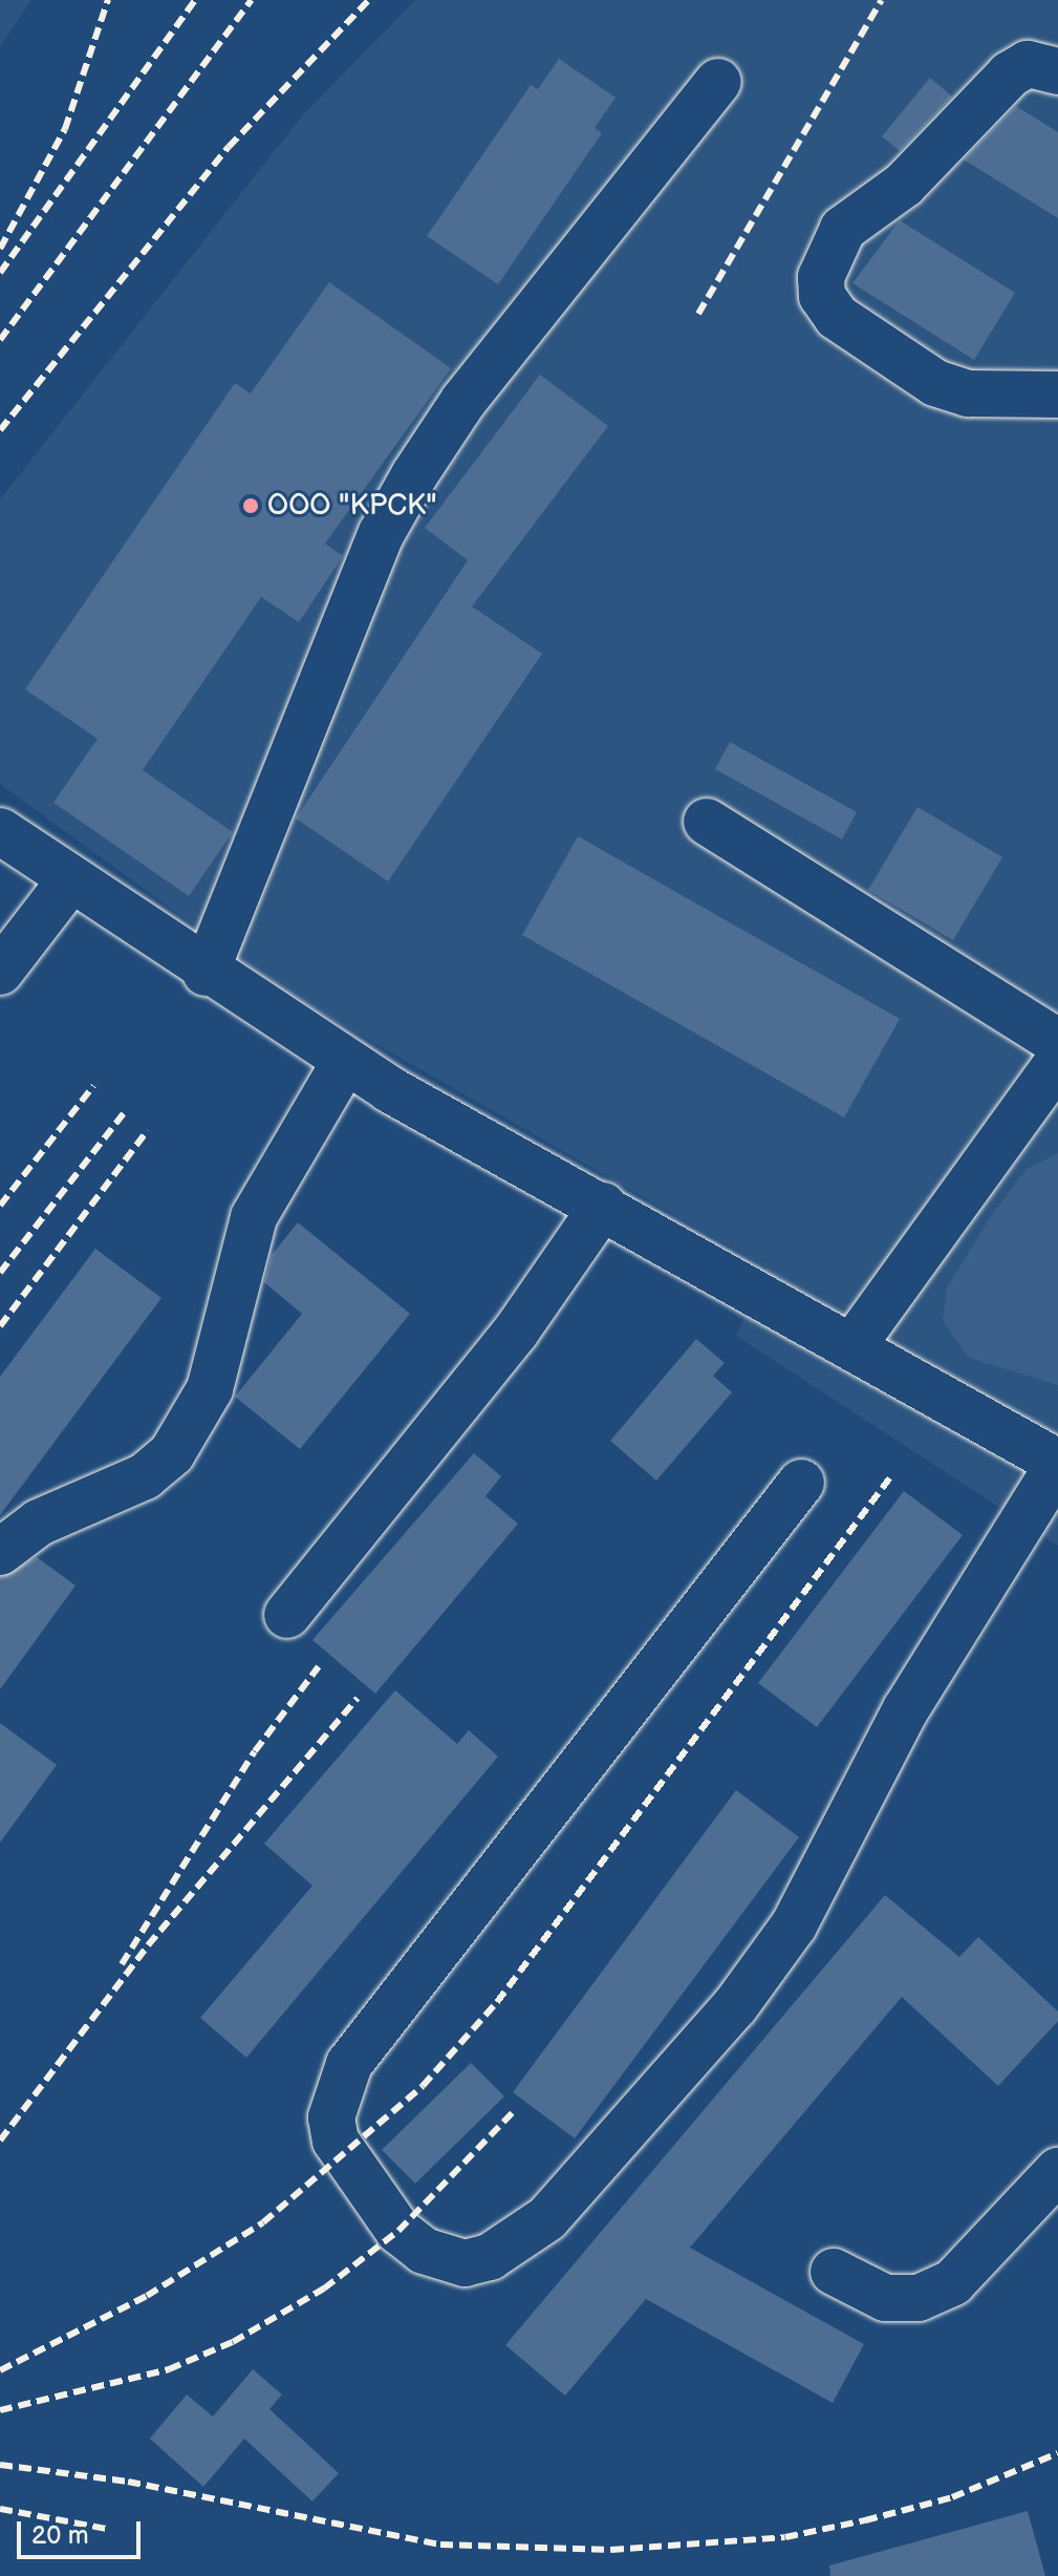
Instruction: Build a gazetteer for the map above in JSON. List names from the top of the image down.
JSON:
{
  "places": ["ООО \"КРСК\""],
  "scale_bar": "20 m"
}
